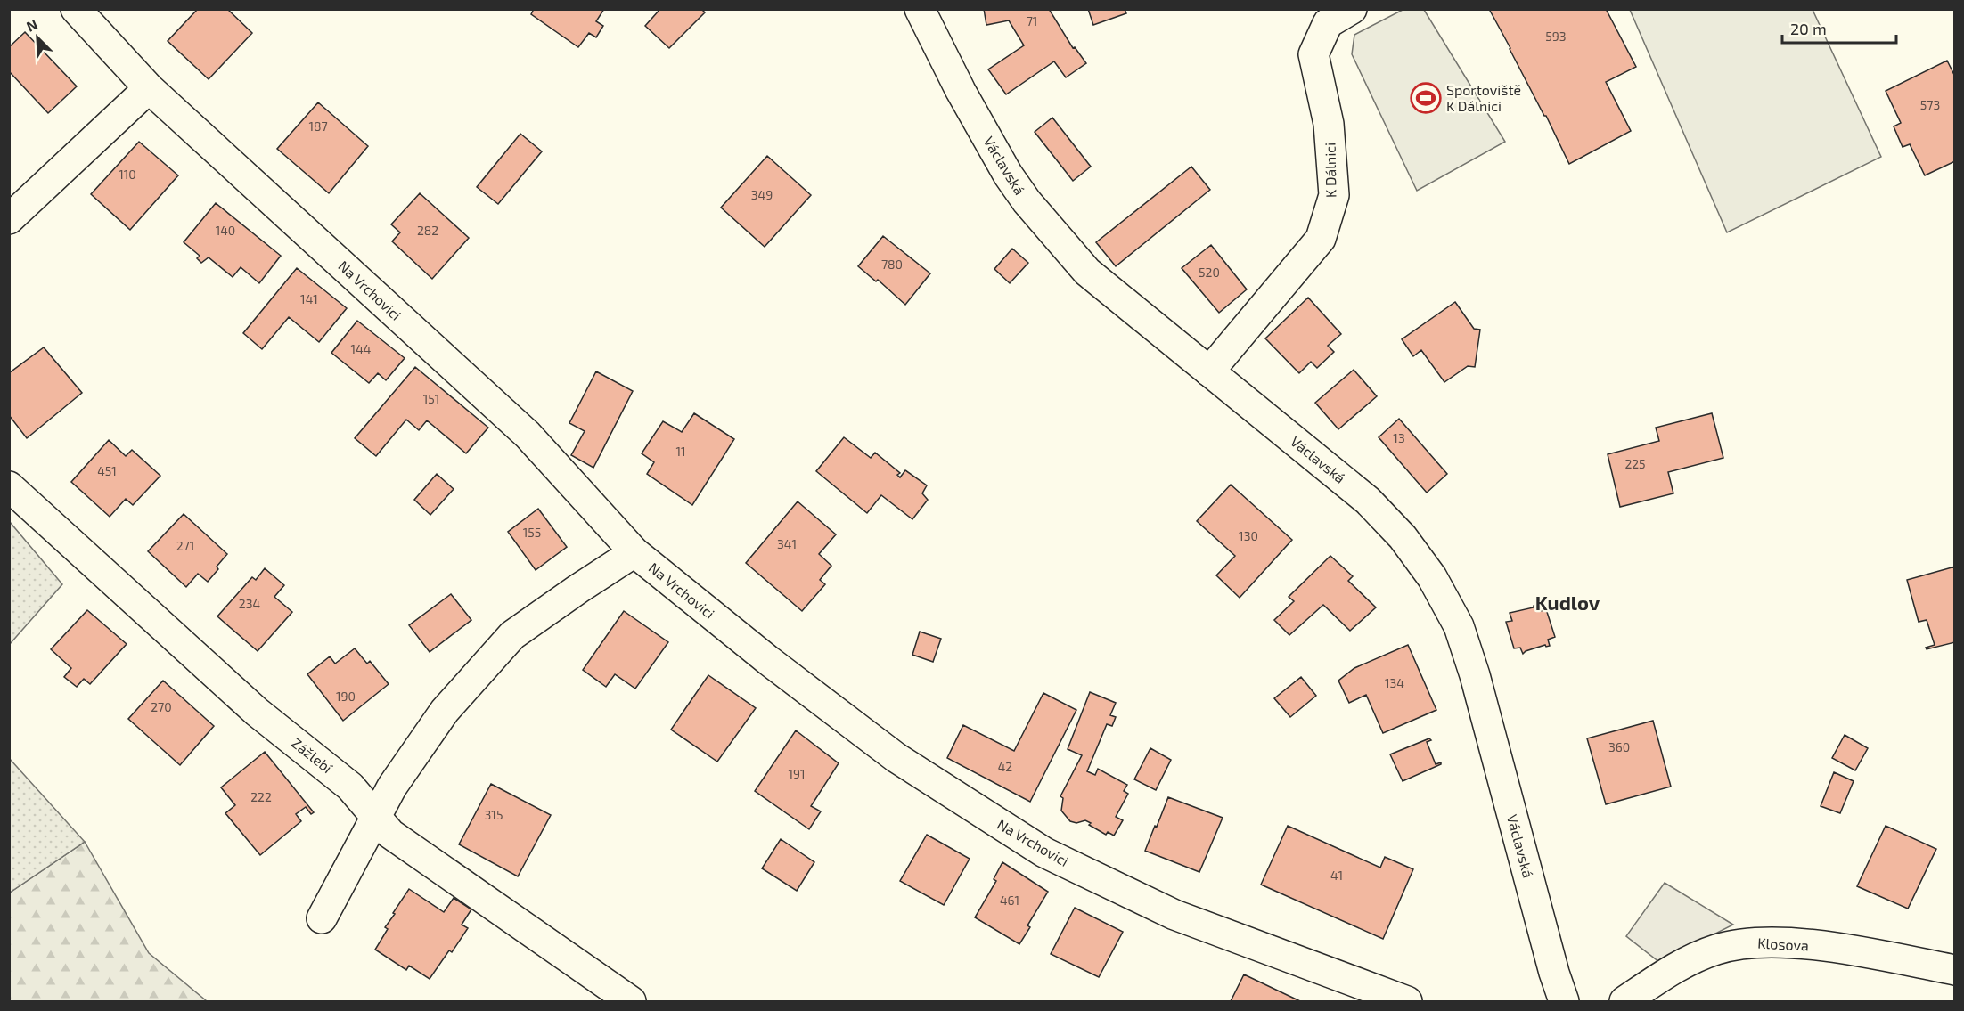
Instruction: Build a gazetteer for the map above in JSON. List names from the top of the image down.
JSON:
{
  "streets": {
    "street": [
      "Václavská",
      "K Dálnici",
      "Na Vrchovici",
      "Zážlebí",
      "Klosova"
    ]
  },
  "crossings": [
    ["Václavská", "K Dálnici"]
  ],
  "districts": ["Kudlov"],
  "places": {
    "sports": ["Sportoviště K Dálnici"]
  },
  "house_numbers": [
    "71",
    "593",
    "573",
    "187",
    "110",
    "349",
    "140",
    "282",
    "780",
    "520",
    "141",
    "144",
    "151",
    "13",
    "11",
    "225",
    "451",
    "155",
    "130",
    "341",
    "271",
    "234",
    "134",
    "190",
    "270",
    "360",
    "42",
    "191",
    "222",
    "315",
    "41",
    "461"
  ],
  "scale_bar": "20 m",
  "north": "top left"
}
